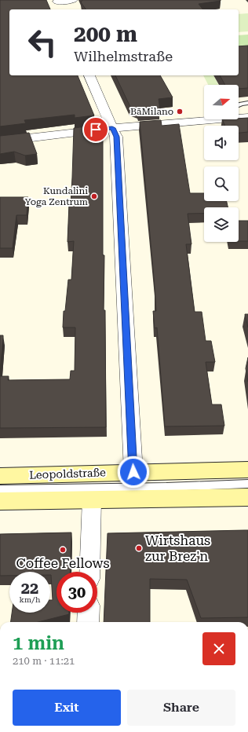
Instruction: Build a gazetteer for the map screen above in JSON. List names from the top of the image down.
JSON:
{
  "streets": {
    "main road": ["Leopoldstraße"]
  },
  "places": [
    "BāMilano",
    "Kundalini Yoga Zentrum",
    "Wirtshaus zur Brez'n",
    "Coffee Fellows"
  ],
  "north": "right",
  "page": {
    "turn": ["200 m", "Wilhelmstraße"],
    "speed": "22 km/h",
    "limit": "30",
    "heading": ["1 min", "210 m · 11:21"],
    "buttons": ["Exit", "Share"]
  }
}
